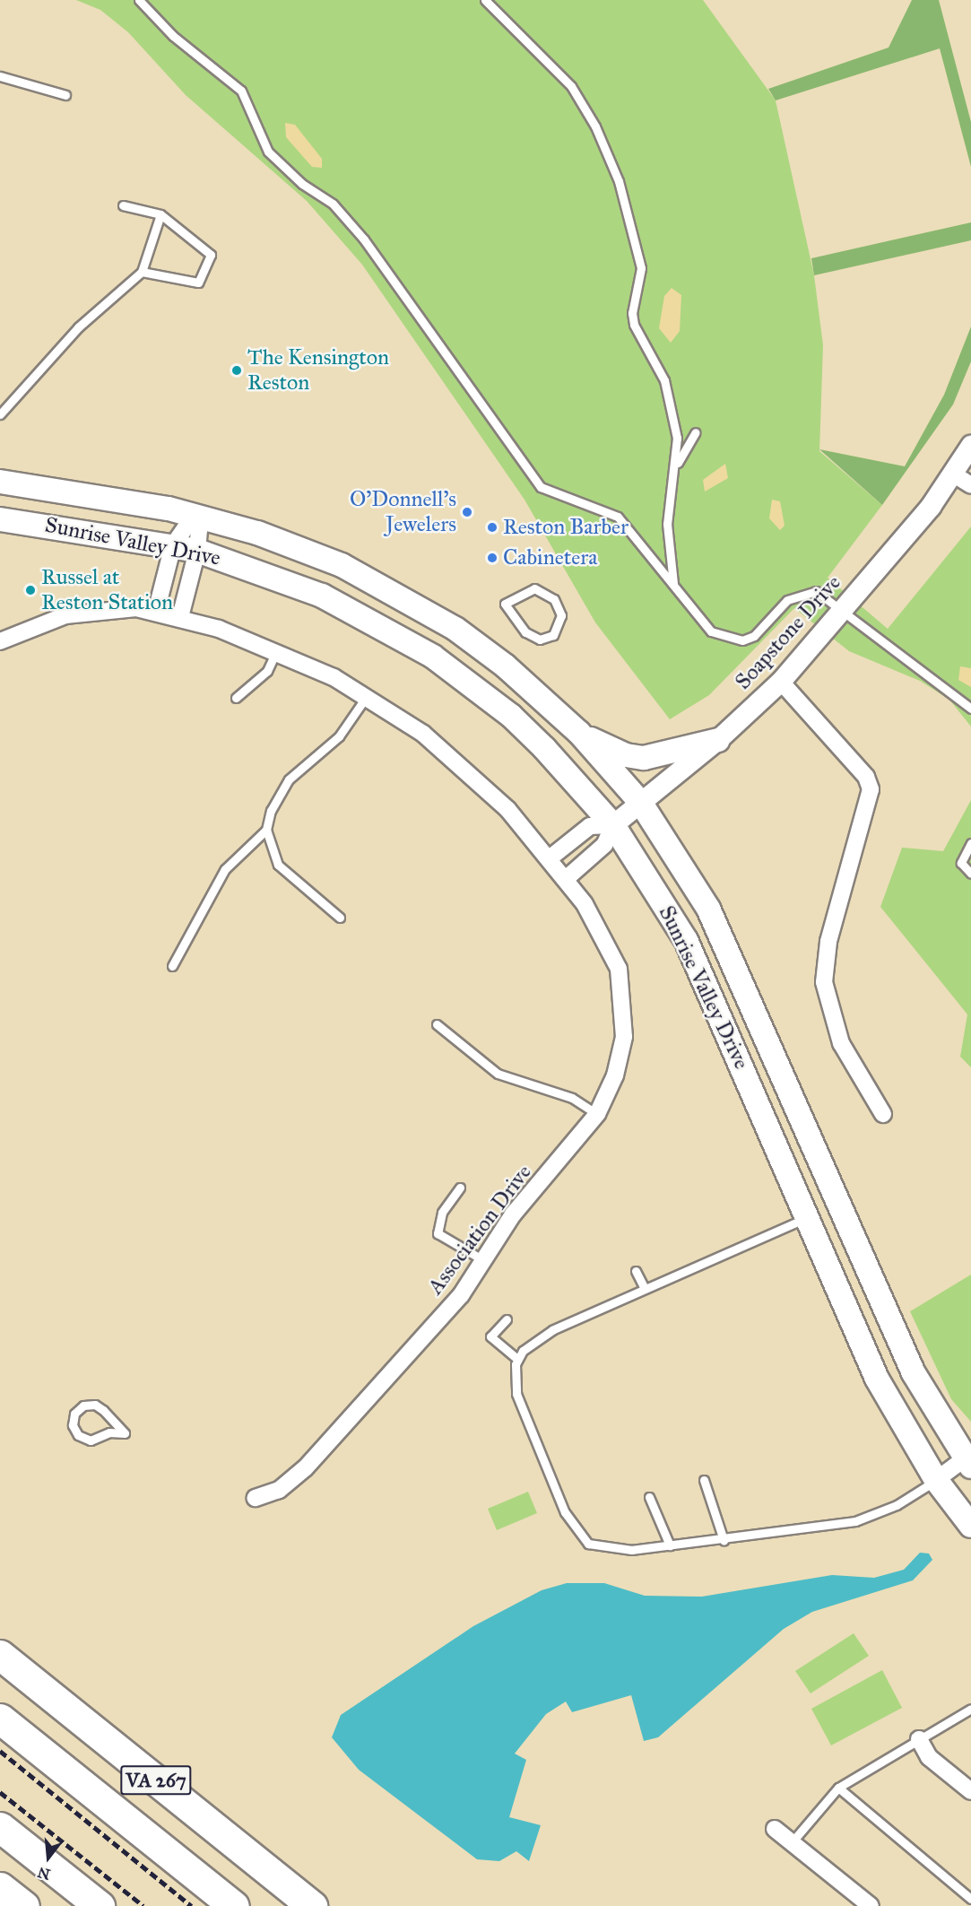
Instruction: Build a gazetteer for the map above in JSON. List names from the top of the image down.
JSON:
{
  "streets": {
    "highway": ["VA 267"],
    "main road": ["Sunrise Valley Drive"],
    "street": ["Soapstone Drive", "Association Drive"]
  },
  "crossings": [
    ["Sunrise Valley Drive", "Soapstone Drive"]
  ],
  "places": [
    "The Kensington Reston",
    "O'Donnell's Jewelers",
    "Reston Barber",
    "Cabinetera",
    "Russel at Reston Station"
  ],
  "north": "bottom"
}
